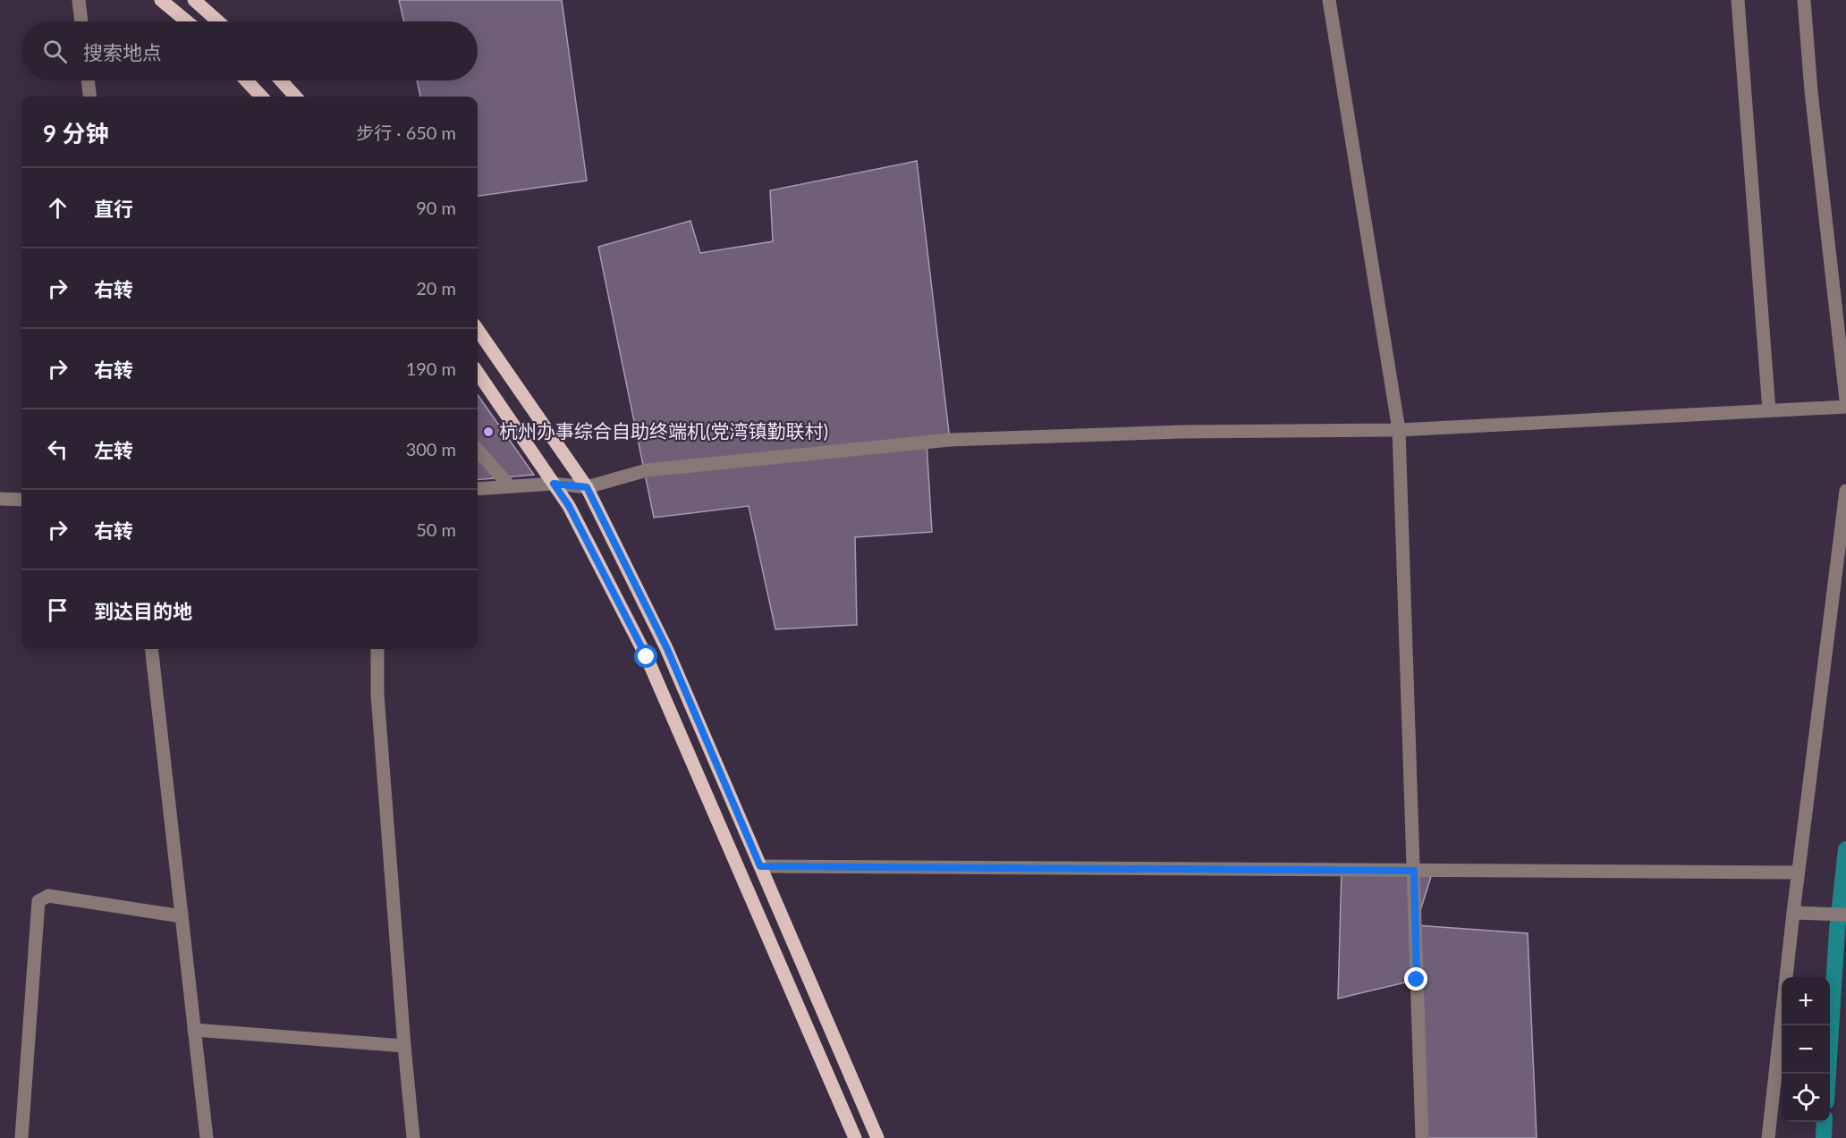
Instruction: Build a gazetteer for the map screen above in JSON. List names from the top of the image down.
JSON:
{
  "places": ["杭州办事综合自助终端机(党湾镇勤联村)"],
  "page": {
    "search": "搜索地点",
    "heading": ["9 分钟", "步行 · 650 m"],
    "list": [
      ["直行", "90 m"],
      ["右转", "20 m"],
      ["右转", "190 m"],
      ["左转", "300 m"],
      ["右转", "50 m"],
      "到达目的地"
    ],
    "map_buttons": ["+", "−"]
  }
}
